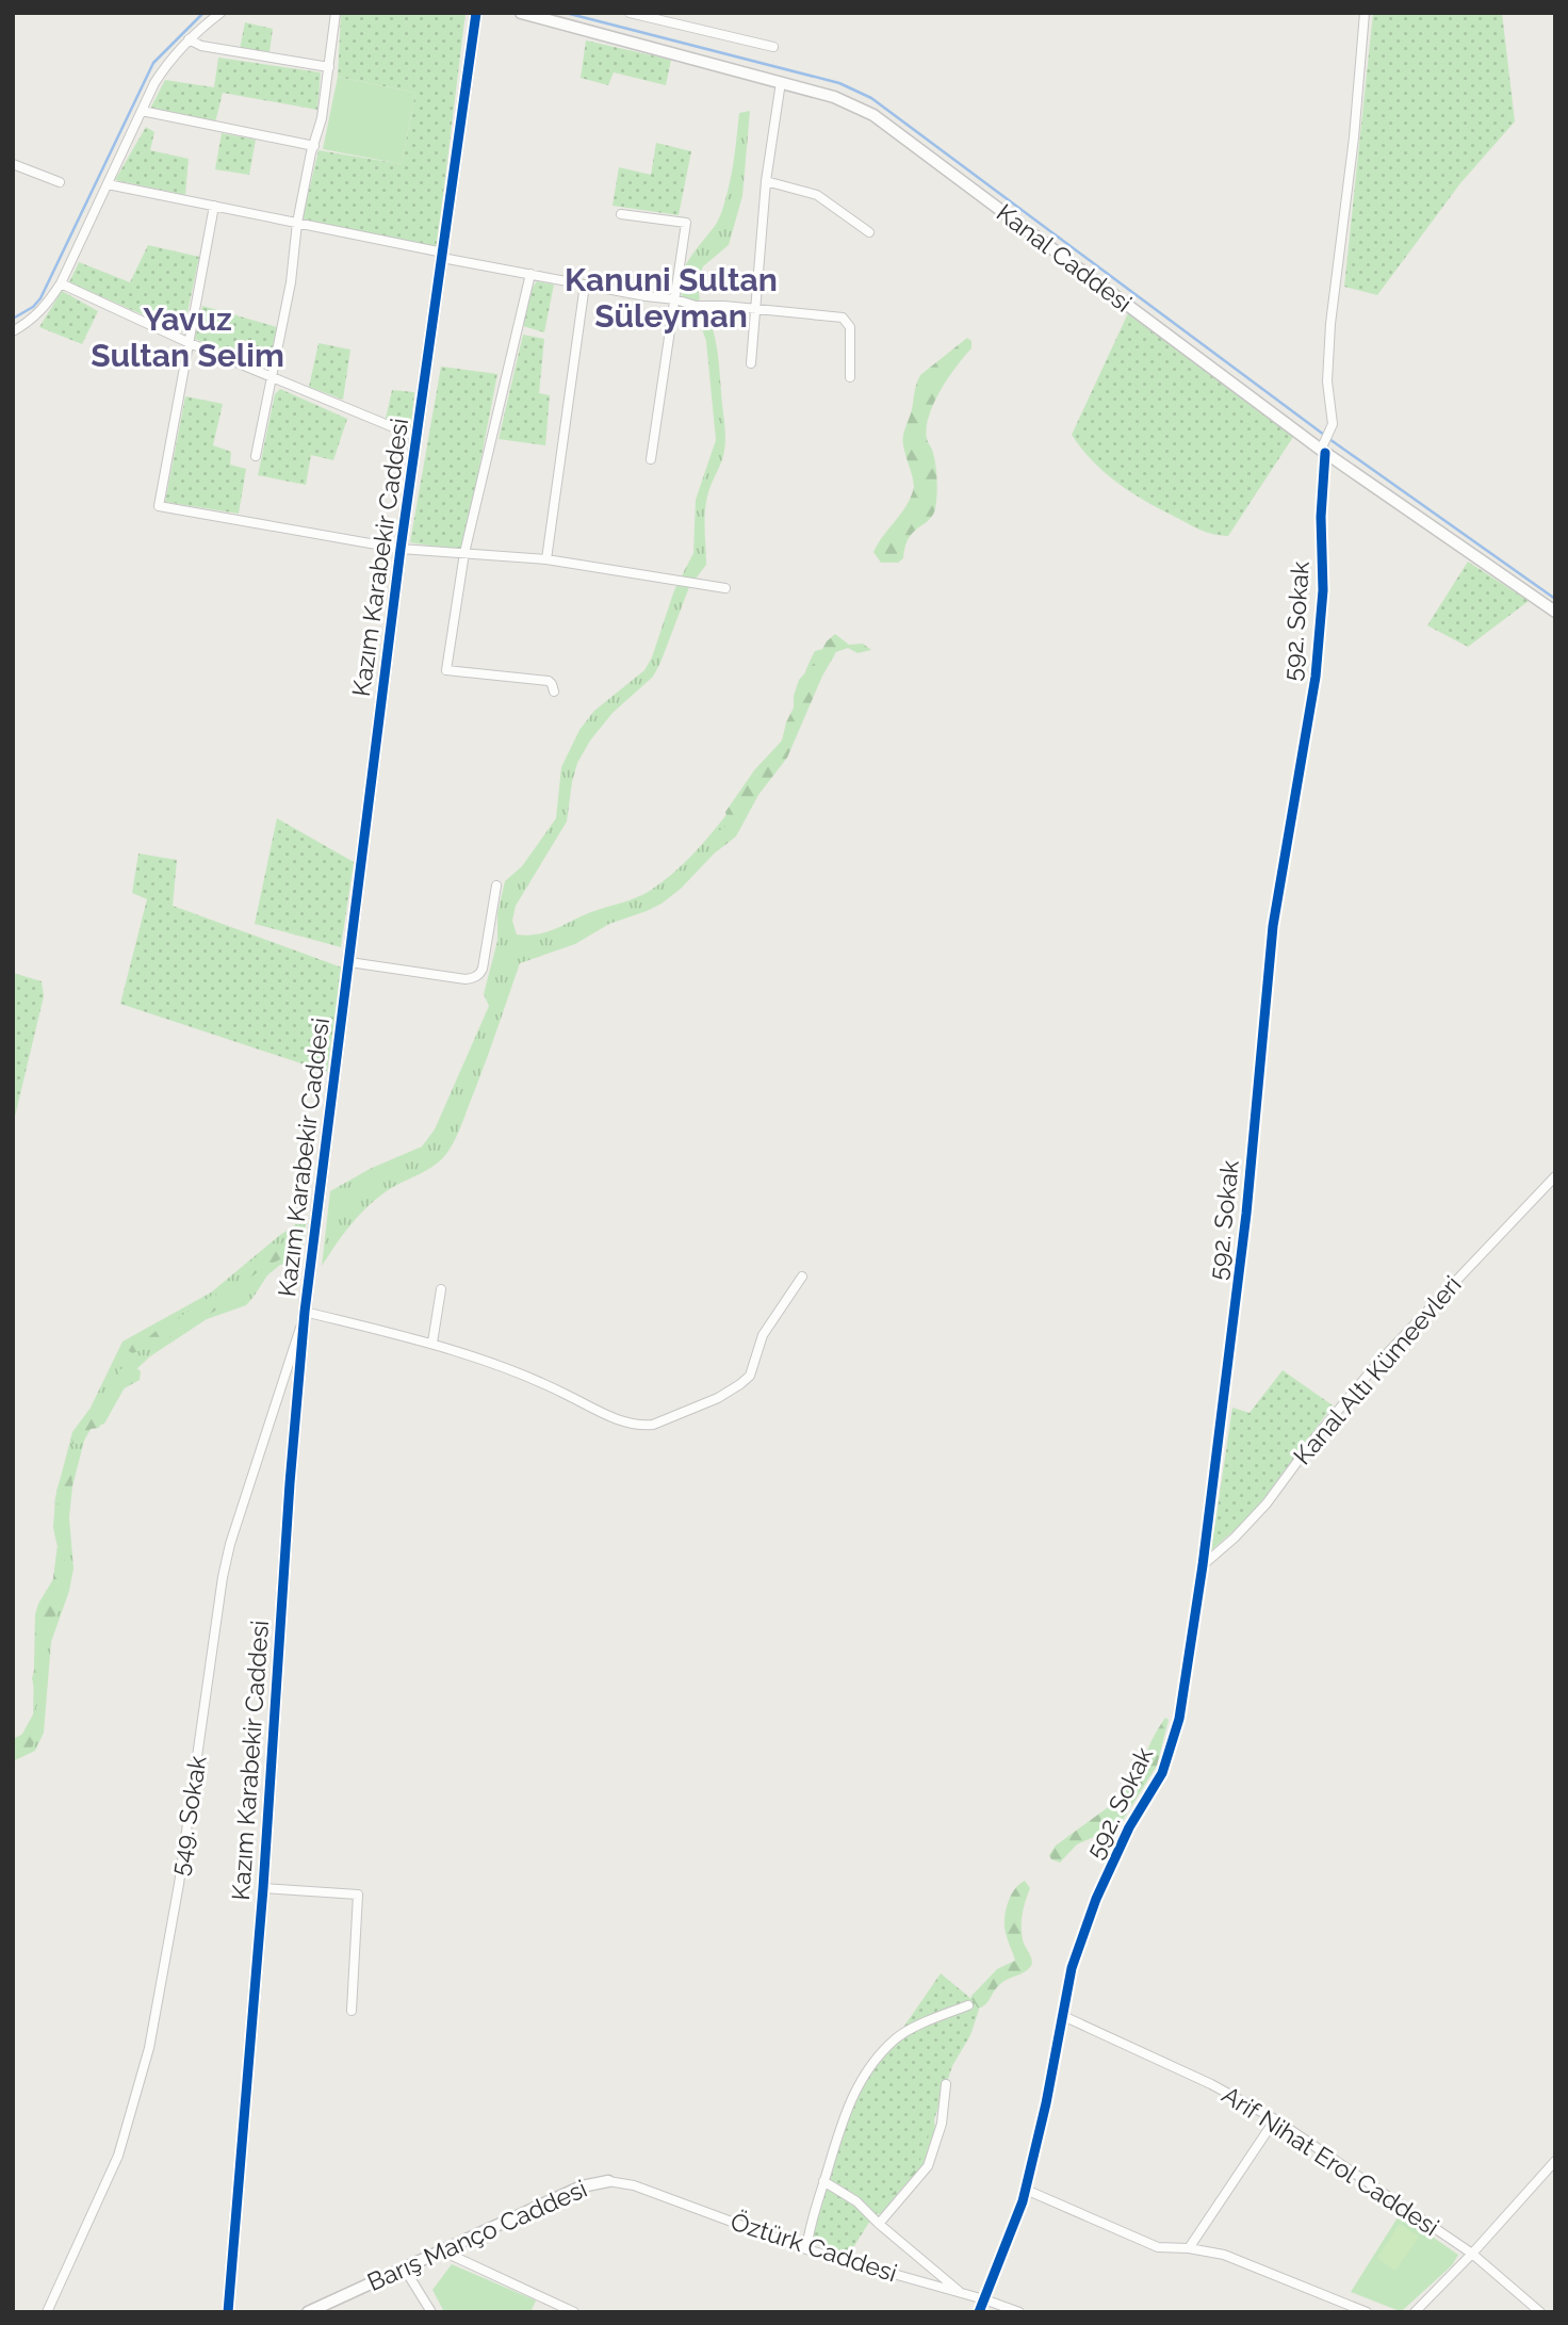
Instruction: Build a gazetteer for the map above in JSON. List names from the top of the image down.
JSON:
{
  "streets": {
    "street": [
      "Kanal Caddesi",
      "Kazım Karabekir Caddesi",
      "592. Sokak",
      "Kanal Altı Kümeevleri",
      "549. Sokak",
      "Arif Nihat Erol Caddesi",
      "Barış Manço Caddesi",
      "Öztürk Caddesi"
    ]
  },
  "crossings": [
    ["Kanal Caddesi", "592. Sokak"],
    ["Kazım Karabekir Caddesi", "549. Sokak"],
    ["592. Sokak", "Kanal Altı Kümeevleri"],
    ["592. Sokak", "Arif Nihat Erol Caddesi"],
    ["592. Sokak", "Öztürk Caddesi"],
    ["Barış Manço Caddesi", "Öztürk Caddesi"]
  ],
  "districts": ["Kanuni Sultan Süleyman", "Yavuz Sultan Selim"]
}
